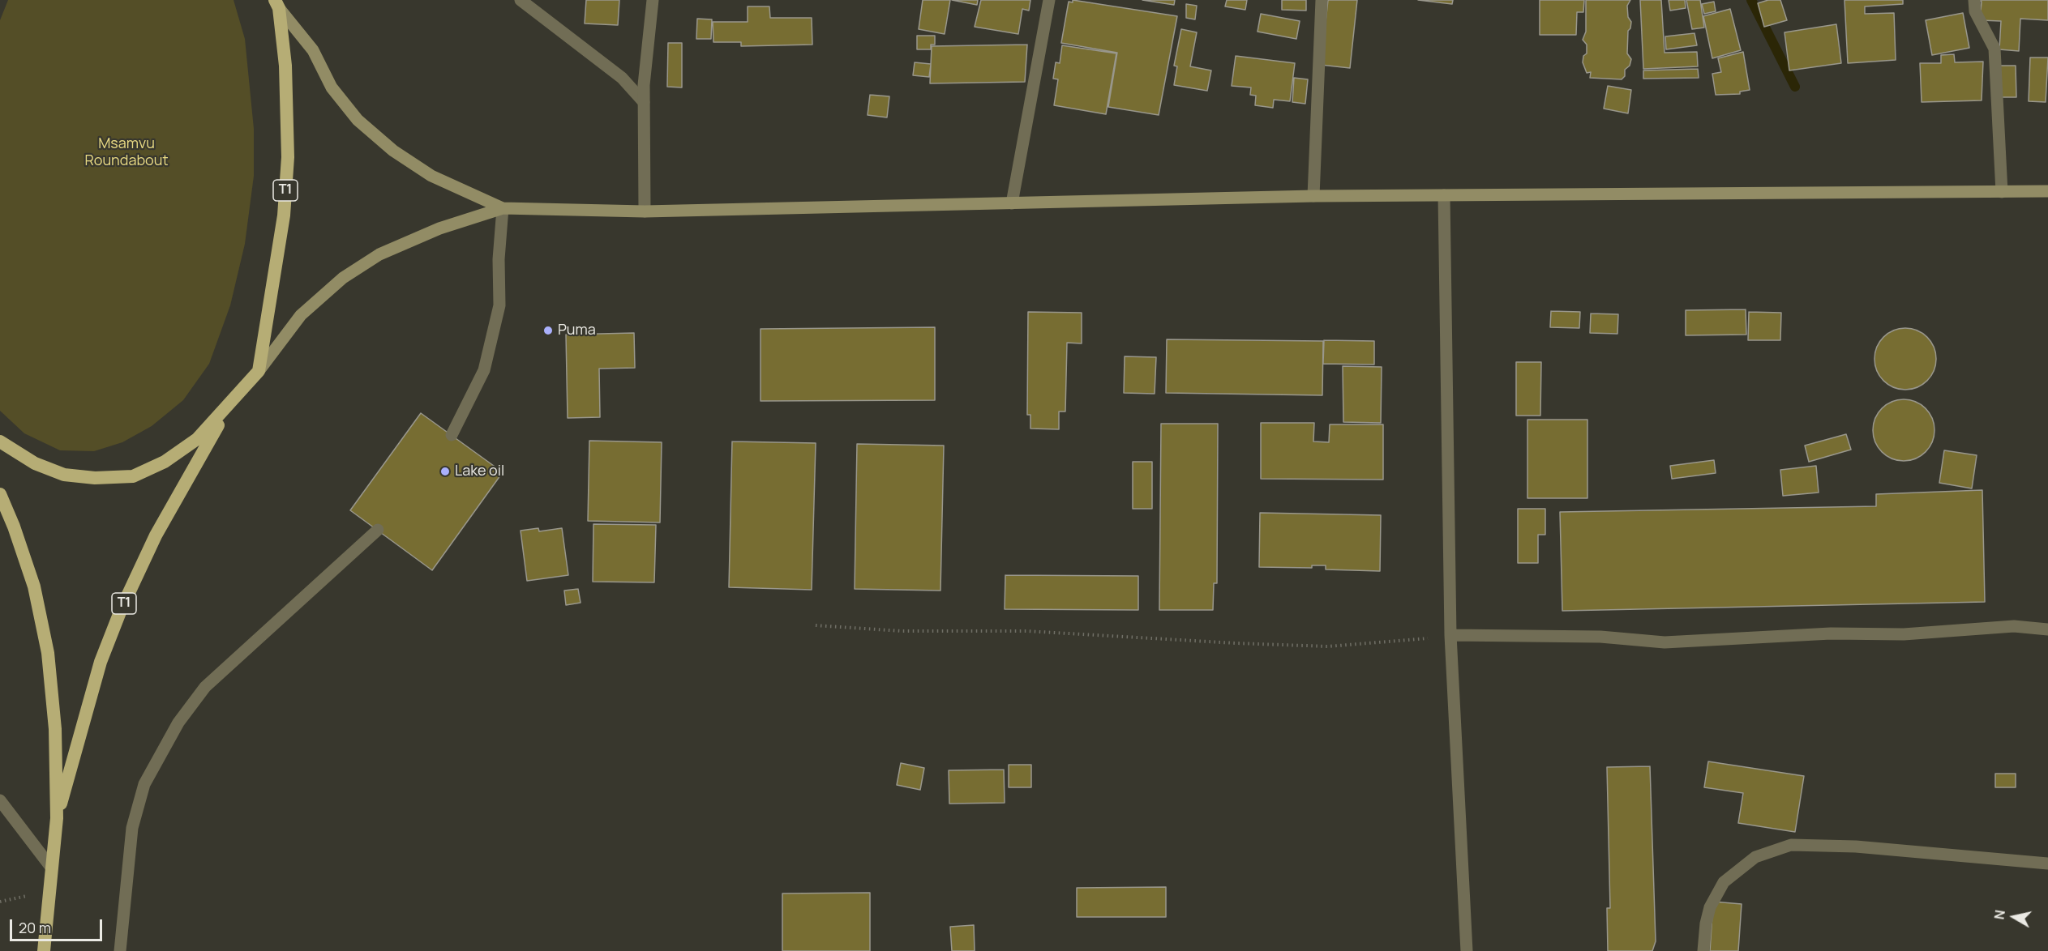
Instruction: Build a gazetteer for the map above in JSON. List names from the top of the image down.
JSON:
{
  "streets": {
    "highway": ["T1"]
  },
  "parks": ["Msamvu Roundabout"],
  "places": ["Puma", "Lake oil"],
  "scale_bar": "20 m",
  "north": "left"
}
